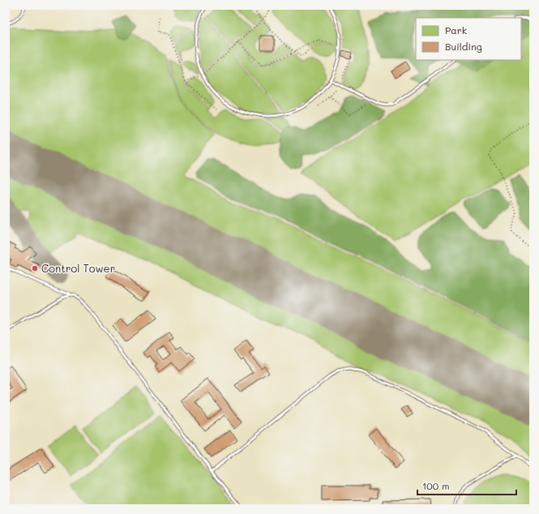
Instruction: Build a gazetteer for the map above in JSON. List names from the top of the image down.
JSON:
{
  "places": ["Control Tower"],
  "legend": ["Park", "Building"],
  "scale_bar": "100 m"
}
